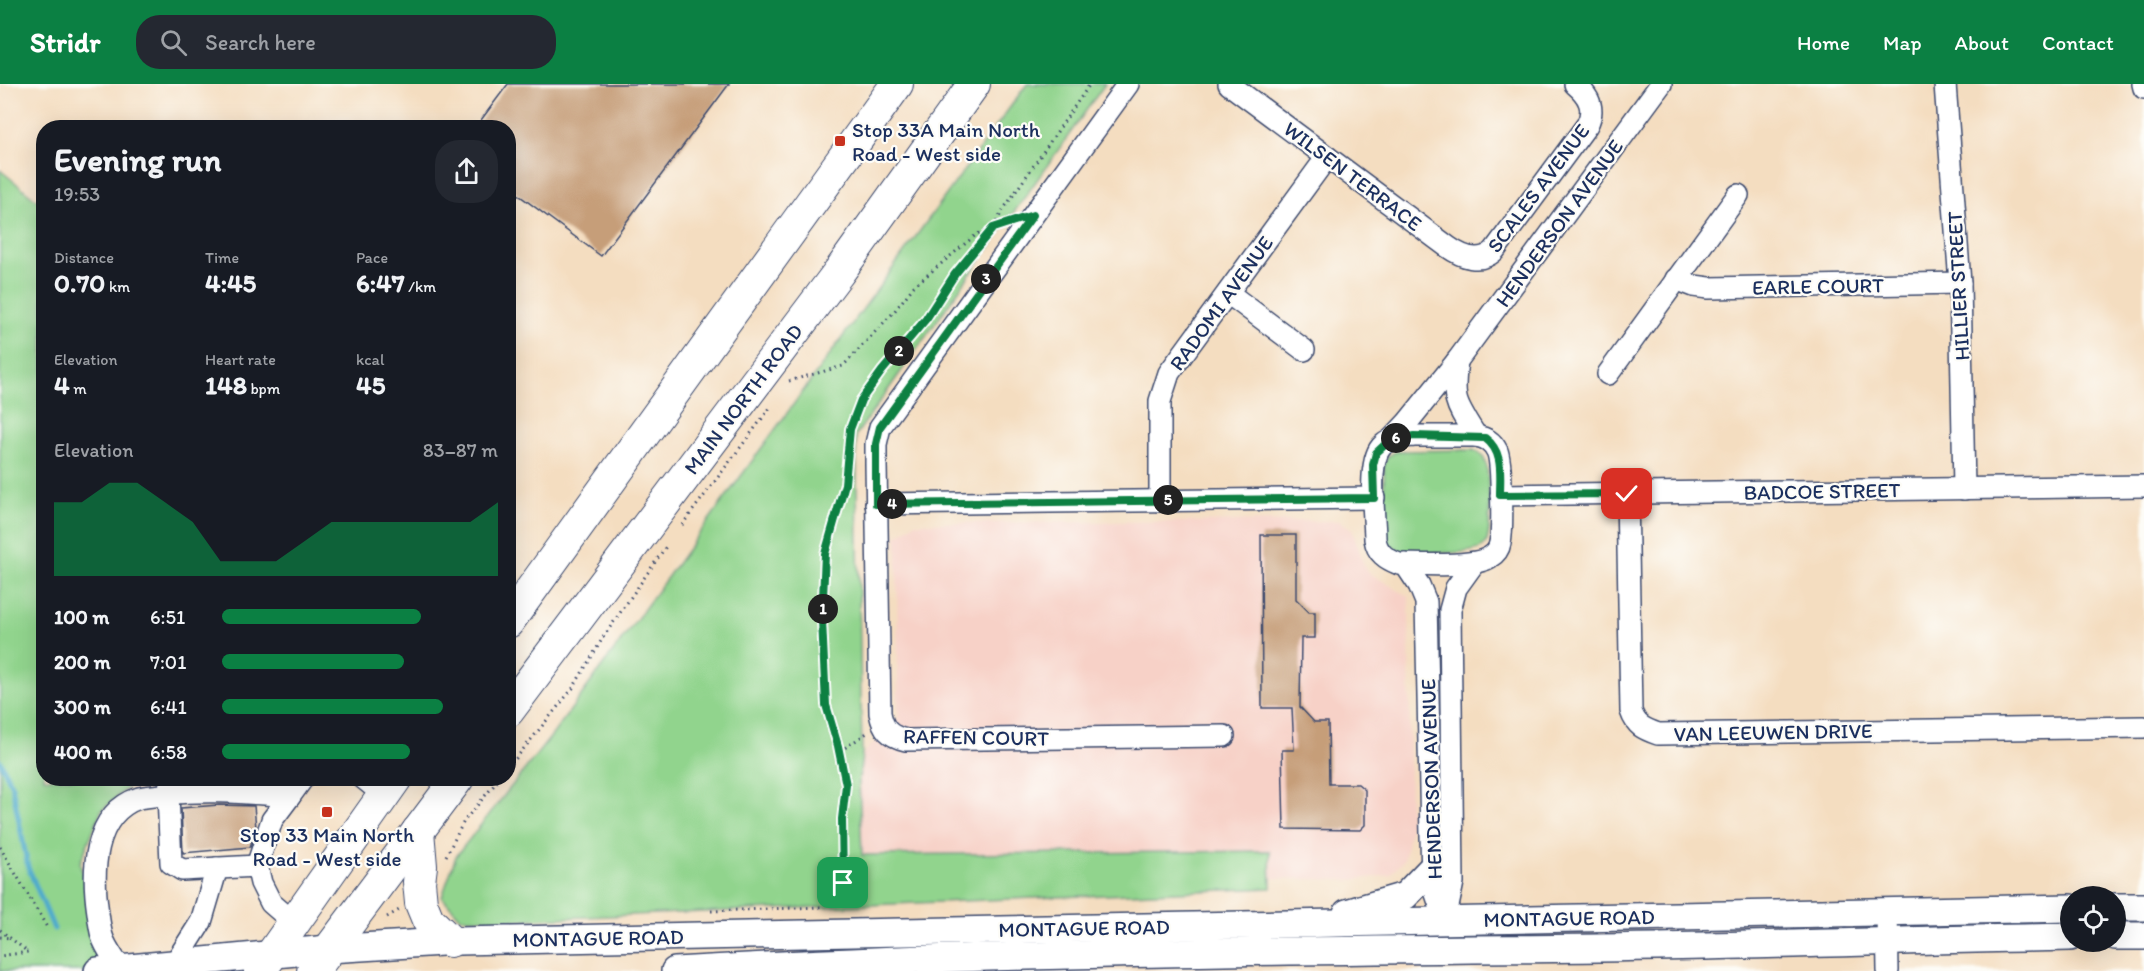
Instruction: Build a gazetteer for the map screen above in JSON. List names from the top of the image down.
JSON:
{
  "streets": {
    "highway": ["MAIN NORTH ROAD"],
    "main road": ["MONTAGUE ROAD"],
    "street": [
      "WILSEN TERRACE",
      "SCALES AVENUE",
      "HENDERSON AVENUE",
      "EARLE COURT",
      "HILLIER STREET",
      "RADOMI AVENUE",
      "BADCOE STREET",
      "VAN LEEUWEN DRIVE",
      "RAFFEN COURT"
    ]
  },
  "crossings": [
    ["WILSEN TERRACE", "SCALES AVENUE"],
    ["WILSEN TERRACE", "RADOMI AVENUE"],
    ["HENDERSON AVENUE", "BADCOE STREET"],
    ["HENDERSON AVENUE", "MONTAGUE ROAD"],
    ["EARLE COURT", "HILLIER STREET"],
    ["HILLIER STREET", "BADCOE STREET"],
    ["BADCOE STREET", "VAN LEEUWEN DRIVE"]
  ],
  "places": {
    "transit": ["Stop 33A Main North Road - West side", "Stop 33 Main North Road - West side"]
  },
  "page": {
    "header": "Stridr",
    "search": "Search here",
    "nav": [
      "Home",
      "Map",
      "About",
      "Contact"
    ],
    "heading": ["Evening run", "19:53"],
    "stats": [
      ["Distance", "0.70 km"],
      ["Time", "4:45"],
      ["Pace", "6:47 /km"],
      ["Elevation", "4 m"],
      ["Heart rate", "148 bpm"],
      ["kcal", "45"]
    ],
    "pins": [
      "3",
      "2",
      "6",
      "5",
      "4",
      "1"
    ],
    "chart": ["Elevation", "83–87 m"],
    "list": [
      {
        "name": "100 m",
        "note": "6:51"
      },
      {
        "name": "200 m",
        "note": "7:01"
      },
      {
        "name": "300 m",
        "note": "6:41"
      },
      {
        "name": "400 m",
        "note": "6:58"
      }
    ]
  }
}
